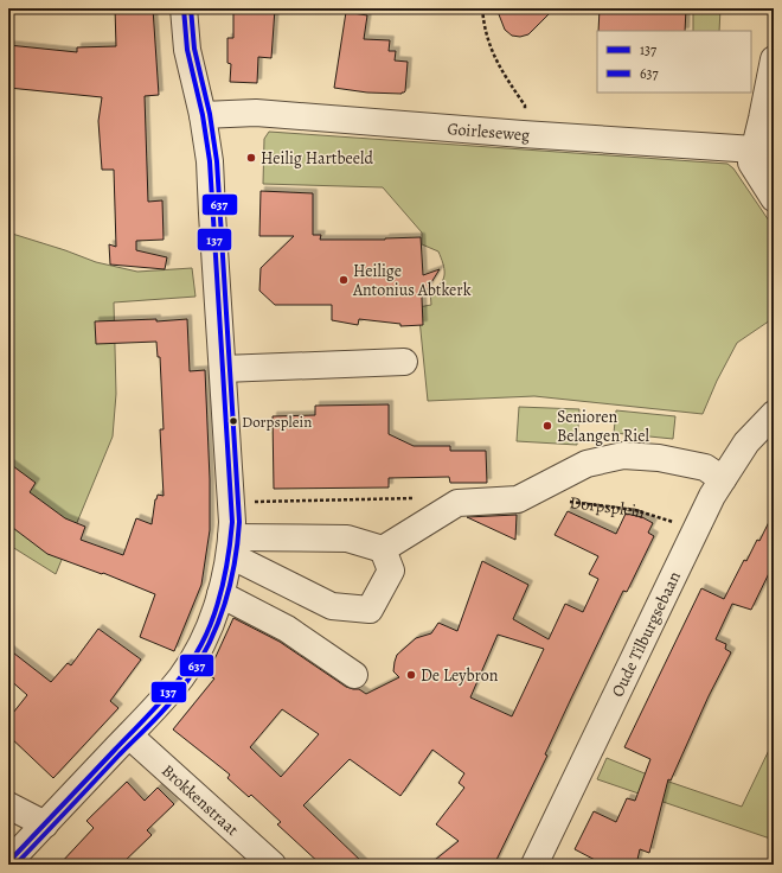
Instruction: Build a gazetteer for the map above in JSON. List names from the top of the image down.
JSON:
{
  "streets": {
    "street": ["Goirleseweg", "Oude Tilburgsebaan", "Brokkenstraat"],
    "path": ["Dorpsplein"]
  },
  "crossings": [
    ["Dorpsplein", "Oude Tilburgsebaan"]
  ],
  "places": [
    "Heilig Hartbeeld",
    "Heilige Antonius Abtkerk",
    "Dorpsplein",
    "Senioren Belangen Riel",
    "De Leybron"
  ],
  "lines": ["transit line 137", "transit line 637"],
  "legend": ["137", "637"]
}
